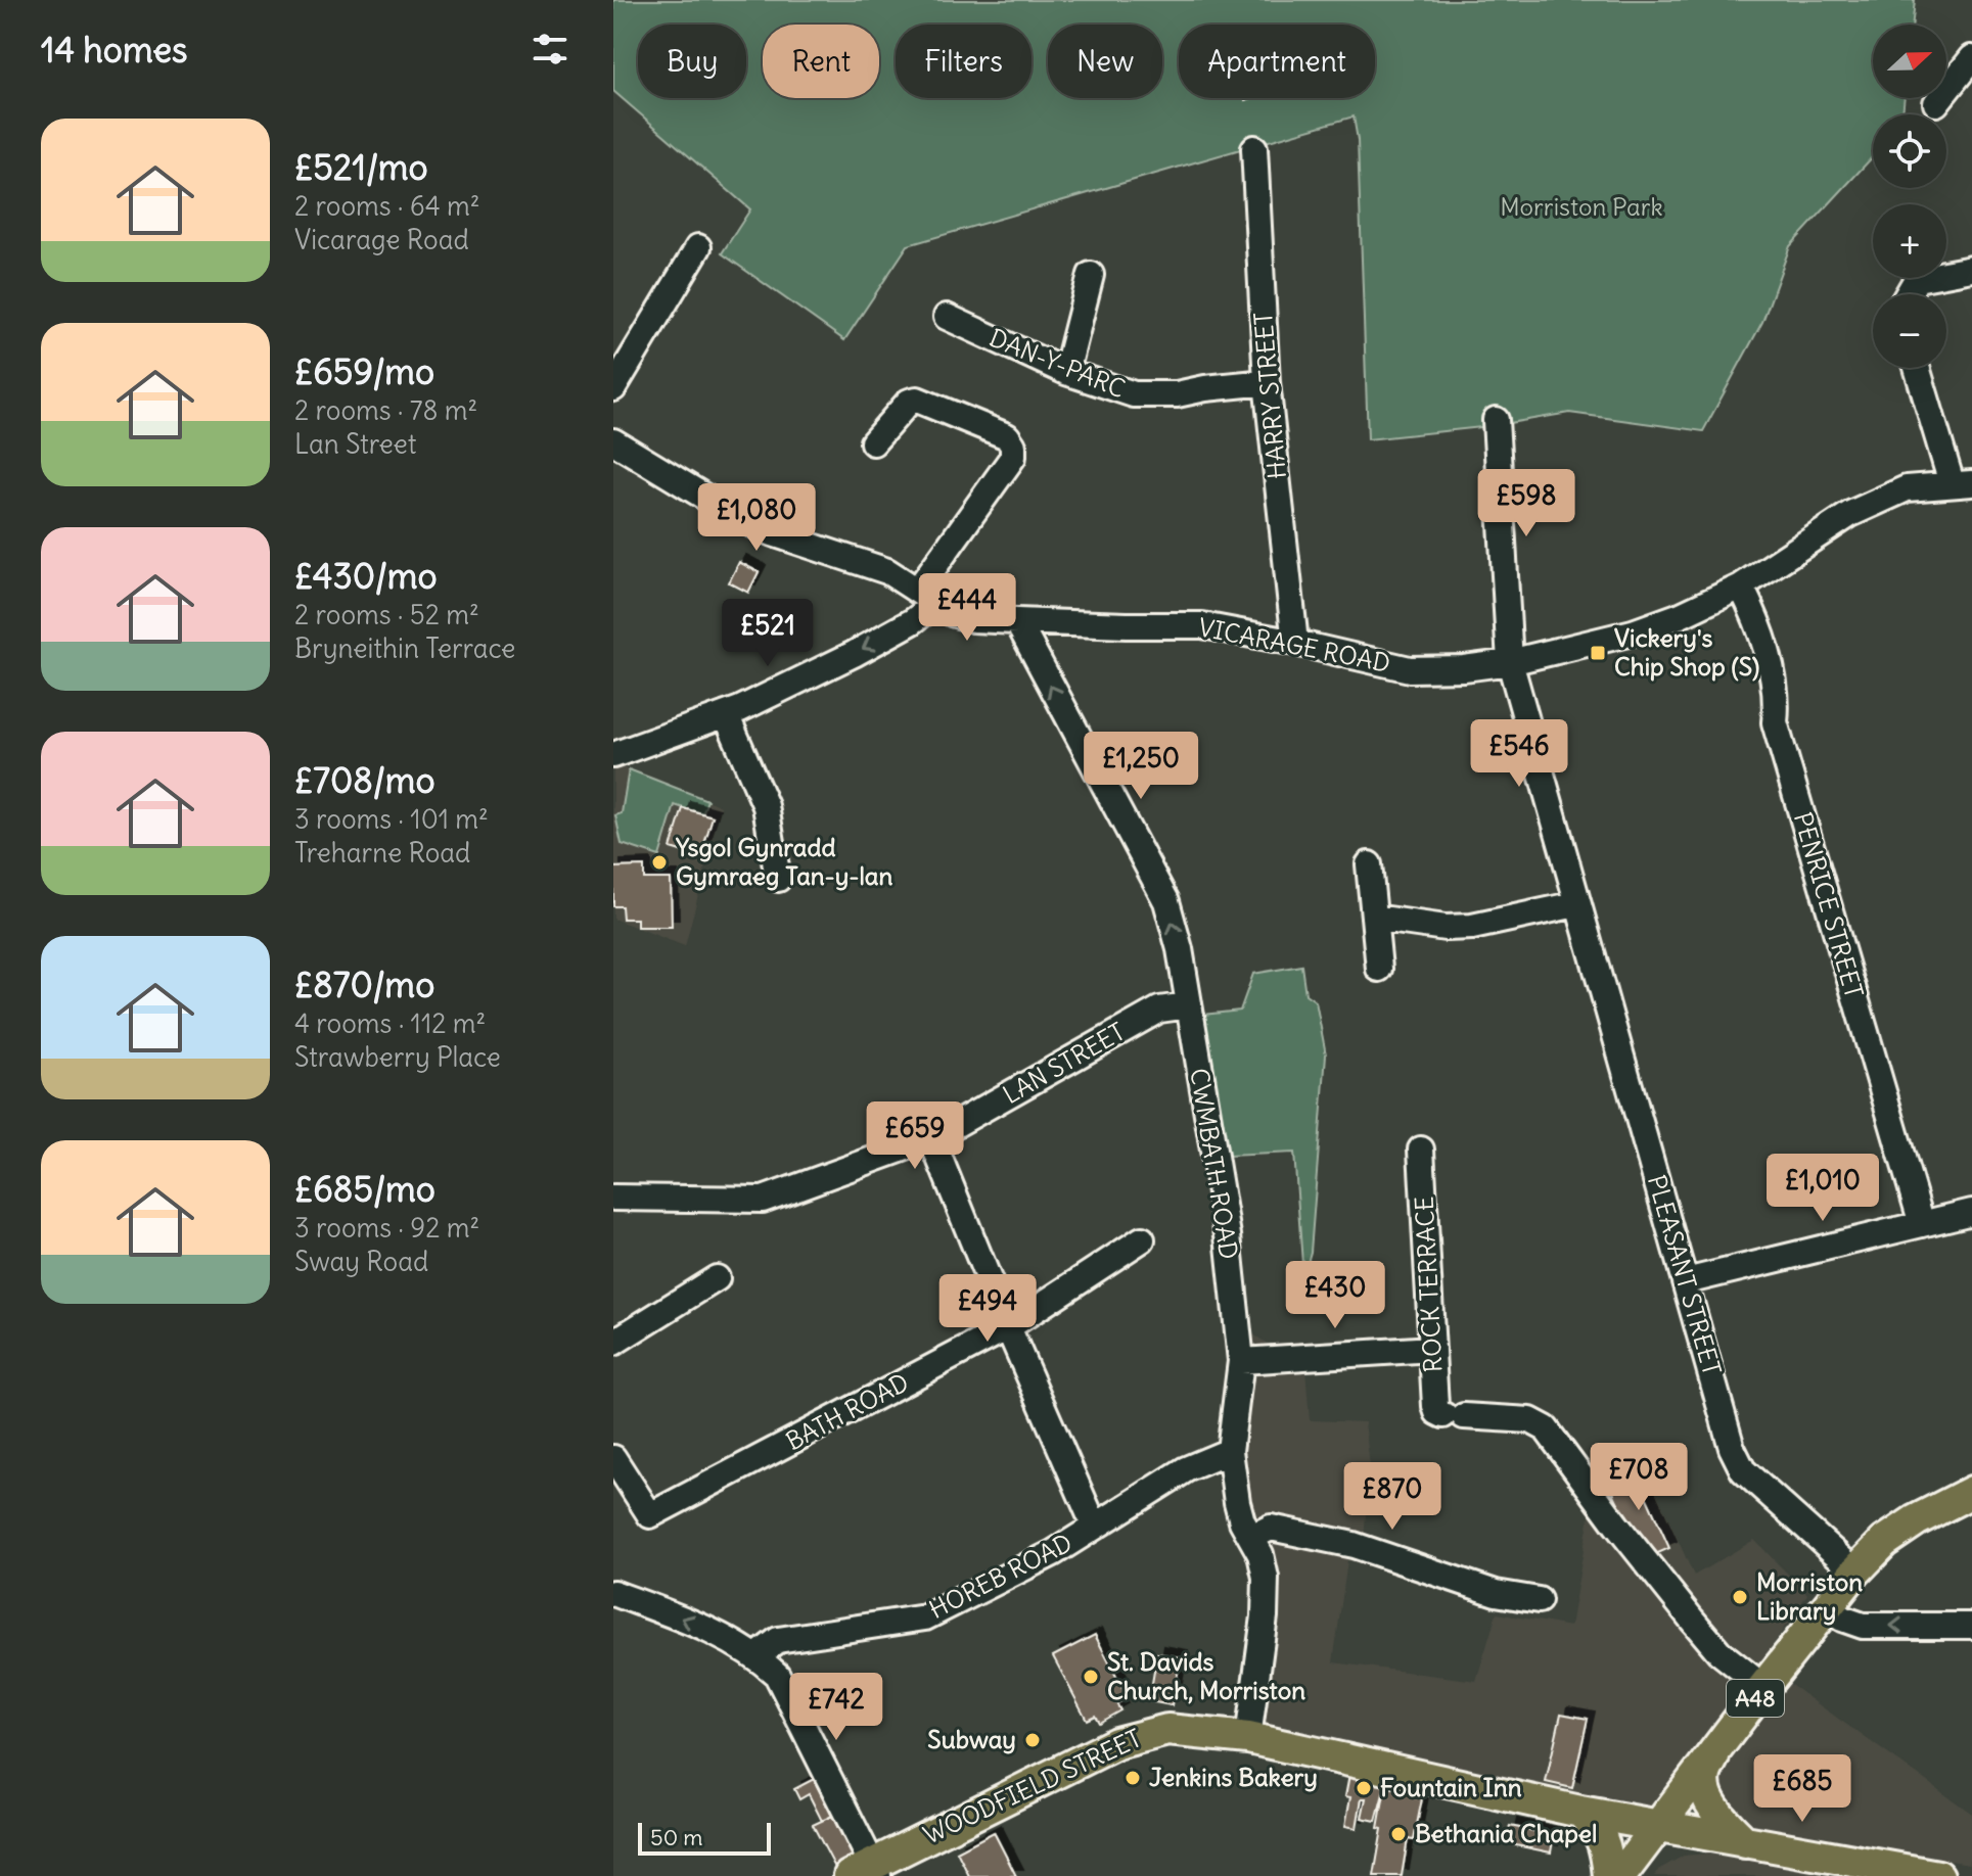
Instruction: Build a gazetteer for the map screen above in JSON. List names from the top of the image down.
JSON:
{
  "streets": {
    "main road": ["A48", "WOODFIELD STREET"],
    "street": [
      "DAN-Y-PARC",
      "HARRY STREET",
      "VICARAGE ROAD",
      "PENRICE STREET",
      "LAN STREET",
      "CWMBATH ROAD",
      "PLEASANT STREET",
      "ROCK TERRACE",
      "BATH ROAD",
      "HOREB ROAD"
    ]
  },
  "crossings": [
    ["DAN-Y-PARC", "HARRY STREET"],
    ["HARRY STREET", "VICARAGE ROAD"],
    ["VICARAGE ROAD", "PENRICE STREET"],
    ["VICARAGE ROAD", "CWMBATH ROAD"],
    ["LAN STREET", "CWMBATH ROAD"],
    ["CWMBATH ROAD", "HOREB ROAD"],
    ["CWMBATH ROAD", "WOODFIELD STREET"],
    ["PLEASANT STREET", "A48"],
    ["ROCK TERRACE", "A48"],
    ["A48", "WOODFIELD STREET"]
  ],
  "one_way": ["CWMBATH ROAD"],
  "parks": ["Morriston Park"],
  "places": {
    "transit": ["Vickery's Chip Shop (S)"],
    "other": [
      "Ysgol Gynradd Gymraeg Tan-y-lan",
      "Morriston Library",
      "St. Davids Church, Morriston",
      "Subway",
      "Jenkins Bakery",
      "Fountain Inn",
      "Bethania Chapel"
    ]
  },
  "scale_bar": "50 m",
  "north": "right",
  "page": {
    "heading": "14 homes",
    "map_buttons": ["+", "−"],
    "chip": [
      "Buy",
      "Rent",
      "Filters",
      "New",
      "Apartment"
    ],
    "list": [
      {
        "name": "£521/mo",
        "note": "2 rooms · 64 m² · Vicarage Road"
      },
      {
        "name": "£659/mo",
        "note": "2 rooms · 78 m² · Lan Street"
      },
      {
        "name": "£430/mo",
        "note": "2 rooms · 52 m² · Bryneithin Terrace"
      },
      {
        "name": "£708/mo",
        "note": "3 rooms · 101 m² · Treharne Road"
      },
      {
        "name": "£870/mo",
        "note": "4 rooms · 112 m² · Strawberry Place"
      },
      {
        "name": "£685/mo",
        "note": "3 rooms · 92 m² · Sway Road"
      }
    ],
    "price": [
      "£598",
      "£1,080",
      "£444",
      "£521",
      "£546",
      "£1,250",
      "£659",
      "£1,010",
      "£430",
      "£494",
      "£708",
      "£870",
      "£742",
      "£685"
    ],
    "scale": "50 m"
  }
}
